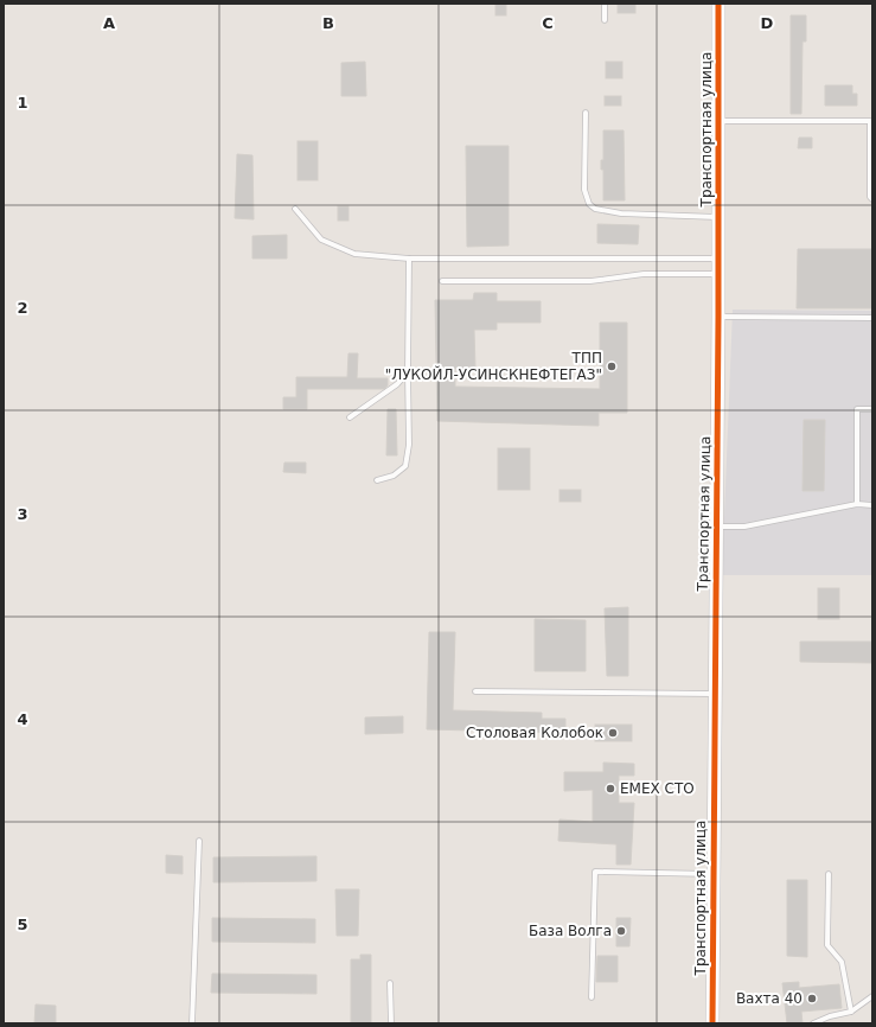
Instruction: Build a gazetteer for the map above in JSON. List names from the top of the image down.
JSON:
{
  "streets": {
    "street": ["Транспортная улица"]
  },
  "places": [
    "ТПП \"ЛУКОЙЛ-УСИНСКНЕФТЕГАЗ\"",
    "Столовая Колобок",
    "EMEX СТО",
    "База Волга",
    "Вахта 40"
  ],
  "grid": {
    "columns": [
      "A",
      "B",
      "C",
      "D"
    ],
    "rows": [
      "1",
      "2",
      "3",
      "4",
      "5"
    ]
  }
}
